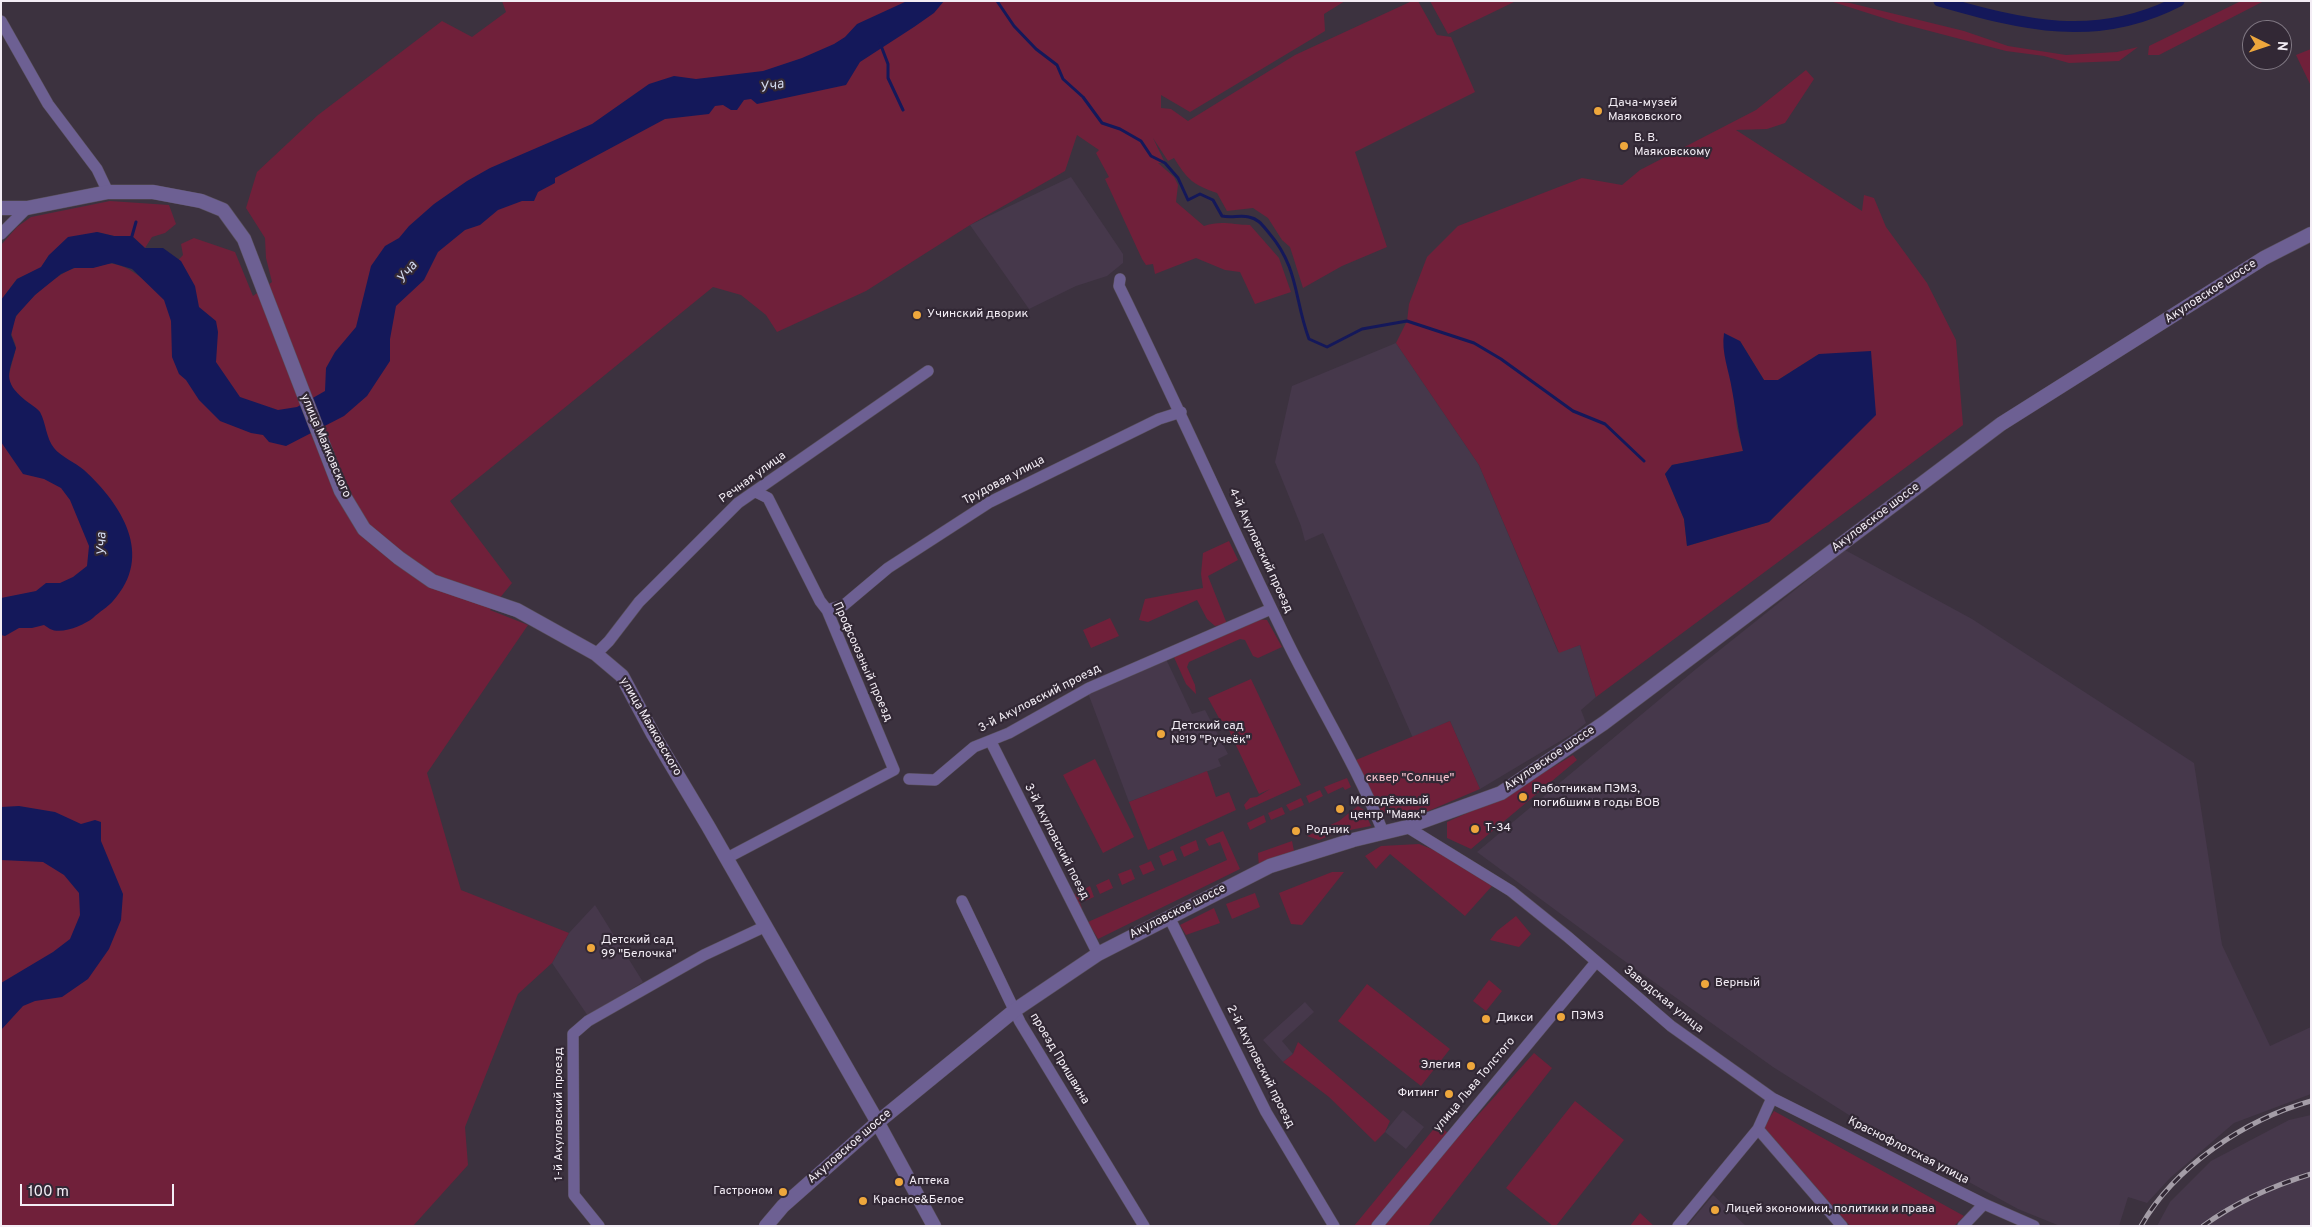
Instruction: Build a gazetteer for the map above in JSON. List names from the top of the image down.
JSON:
{
  "streets": {
    "street": [
      "Акуловское шоссе",
      "улица Маяковского",
      "Речная улица",
      "Трудовая улица",
      "4-й Акуловский проезд",
      "Профсоюзный проезд",
      "3-й Акуловский проезд",
      "3-й Акуловский поезд",
      "Заводская улица",
      "проезд Пришвина",
      "2-й Акуловский проезд",
      "улица Льва Толстого",
      "1-й Акуловский проезд",
      "Краснофлотская улица"
    ]
  },
  "crossings": [
    ["Акуловское шоссе", "улица Маяковского"],
    ["Акуловское шоссе", "4-й Акуловский проезд"],
    ["Акуловское шоссе", "3-й Акуловский поезд"],
    ["Акуловское шоссе", "Заводская улица"],
    ["Акуловское шоссе", "проезд Пришвина"],
    ["Акуловское шоссе", "2-й Акуловский проезд"],
    ["улица Маяковского", "Речная улица"],
    ["улица Маяковского", "Профсоюзный проезд"],
    ["улица Маяковского", "1-й Акуловский проезд"],
    ["Речная улица", "Профсоюзный проезд"],
    ["Трудовая улица", "4-й Акуловский проезд"],
    ["Трудовая улица", "Профсоюзный проезд"],
    ["4-й Акуловский проезд", "3-й Акуловский проезд"],
    ["3-й Акуловский проезд", "3-й Акуловский поезд"],
    ["Заводская улица", "улица Льва Толстого"],
    ["Заводская улица", "Краснофлотская улица"]
  ],
  "water": ["Уча"],
  "parks": ["сквер \"Солнце\""],
  "places": [
    "Дача-музей Маяковского",
    "В. В. Маяковскому",
    "Учинский дворик",
    "Детский сад №19 \"Ручеёк\"",
    "Работникам ПЭМЗ, погибшим в годы ВОВ",
    "Молодёжный центр \"Маяк\"",
    "Т-34",
    "Родник",
    "Детский сад 99 \"Белочка\"",
    "Верный",
    "ПЭМЗ",
    "Дикси",
    "Элегия",
    "Фитинг",
    "Аптека",
    "Гастроном",
    "Красное&Белое",
    "Лицей экономики, политики и права"
  ],
  "scale_bar": "100 m",
  "north": "right"
}
